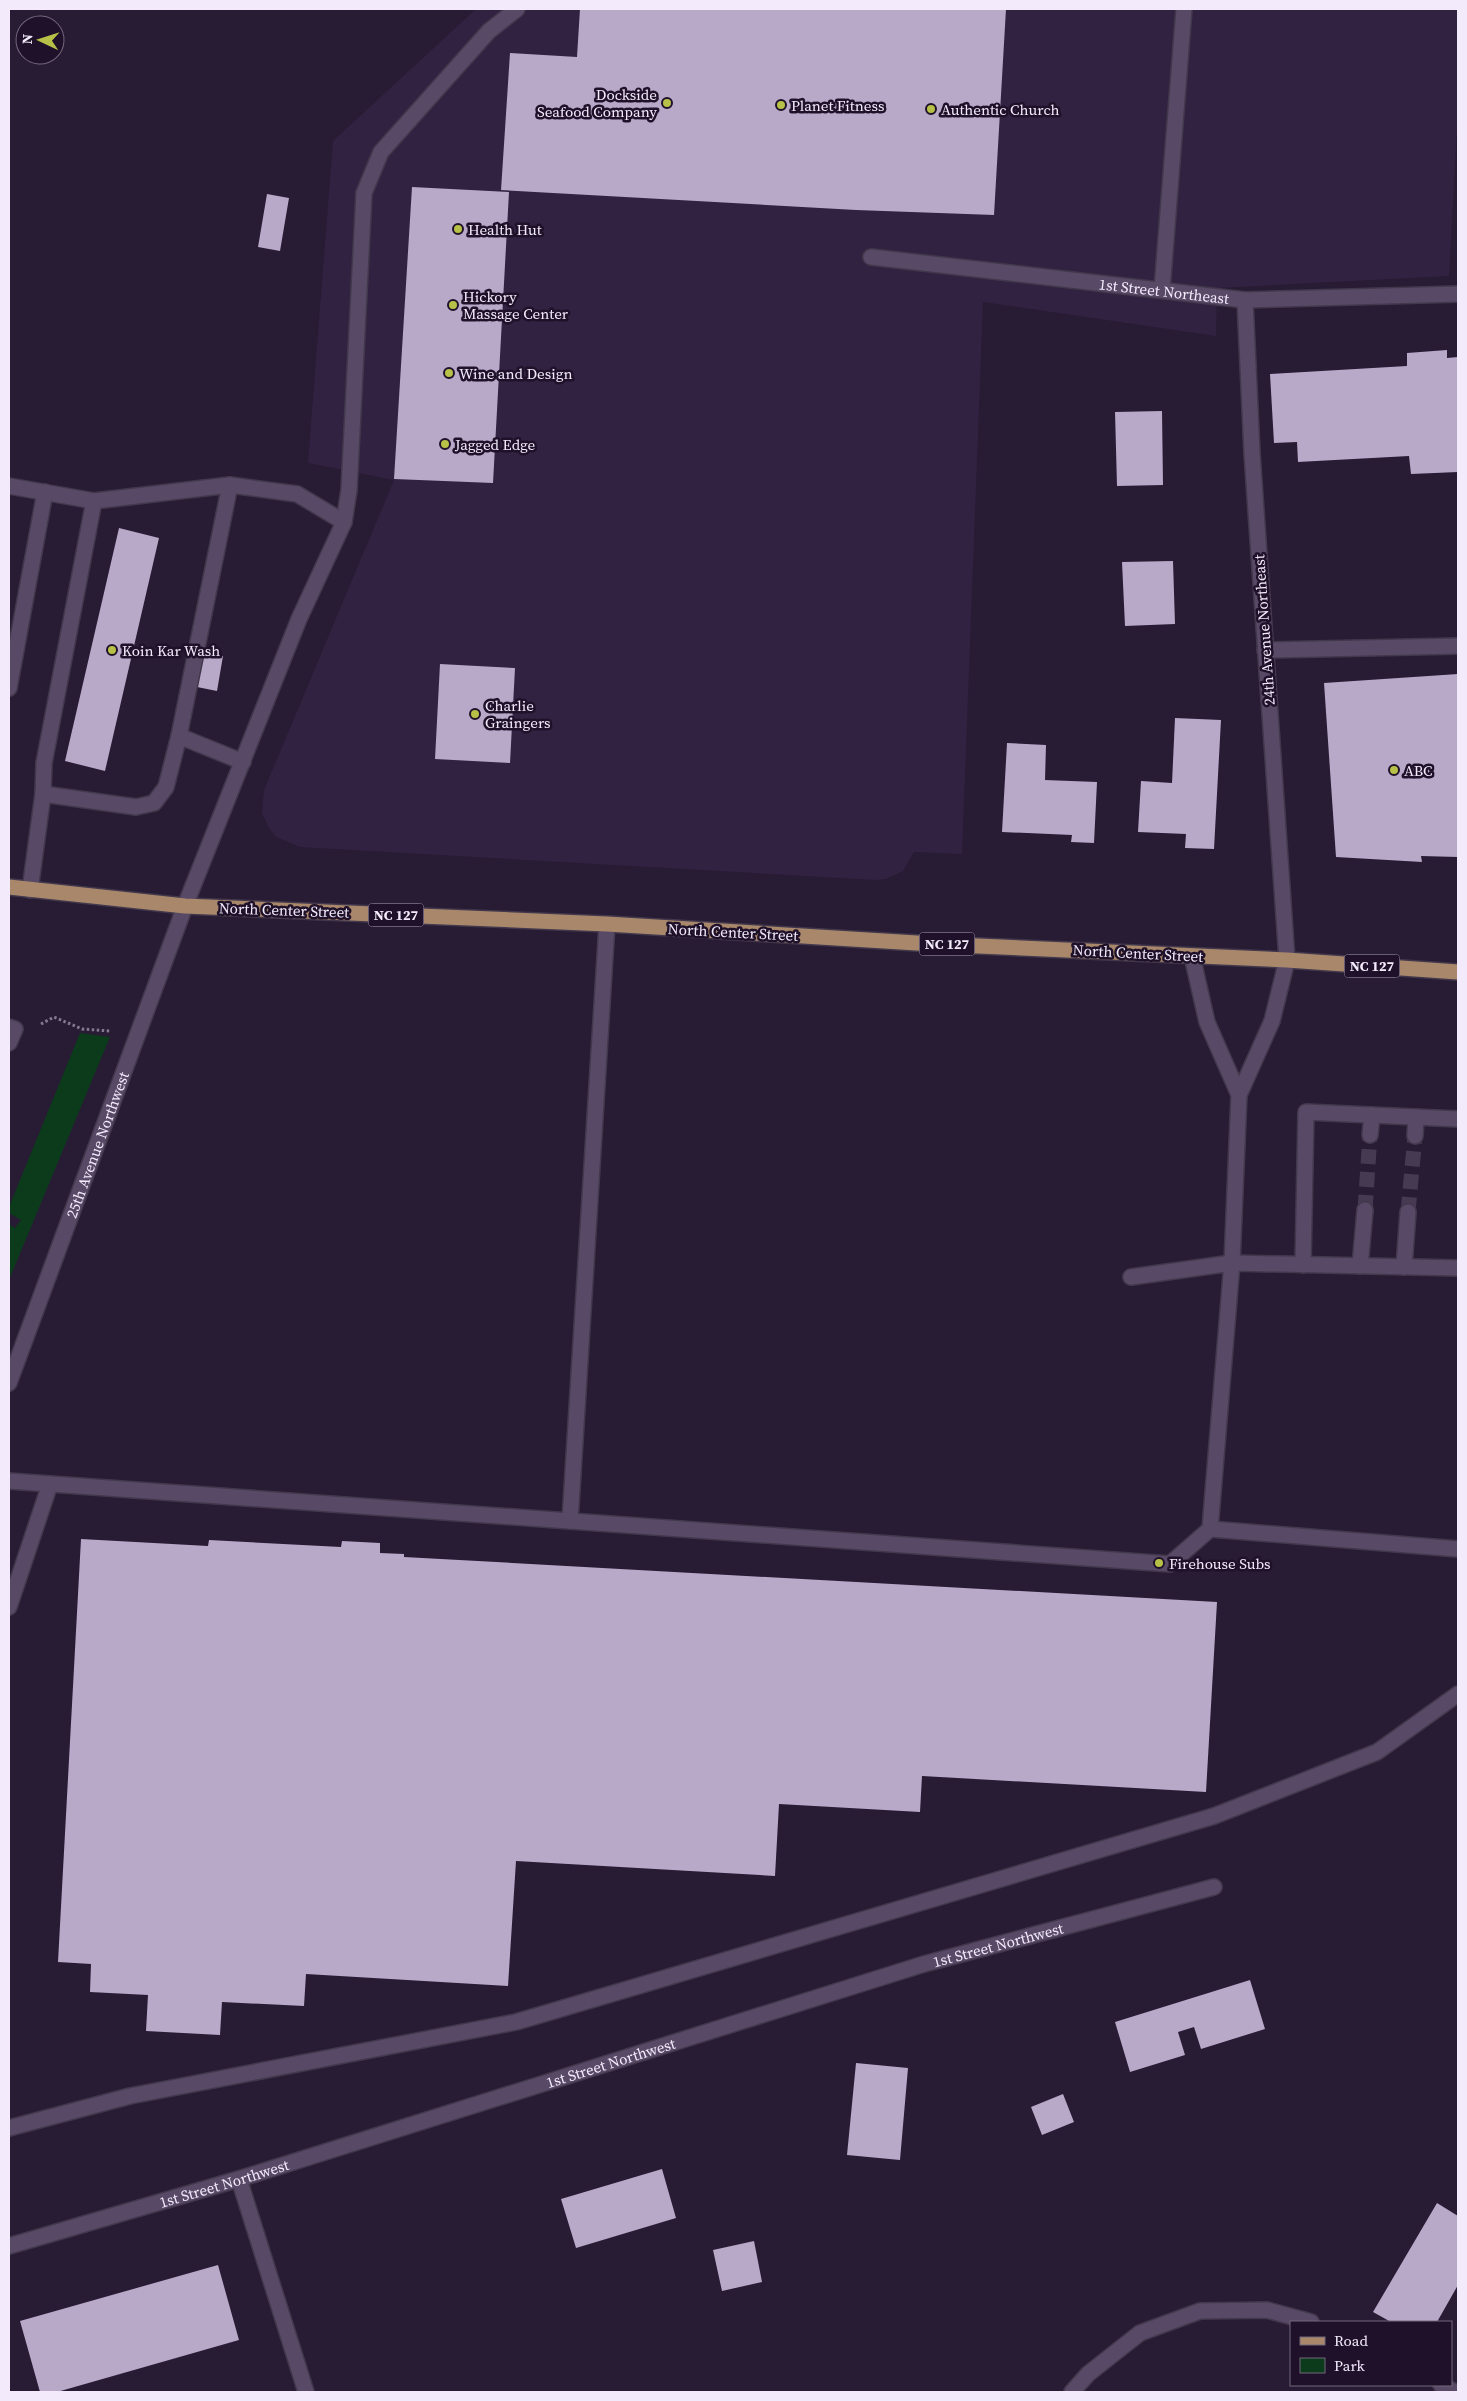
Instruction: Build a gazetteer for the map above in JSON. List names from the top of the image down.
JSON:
{
  "streets": {
    "main road": ["North Center Street", "NC 127"],
    "street": [
      "1st Street Northeast",
      "24th Avenue Northeast",
      "25th Avenue Northwest",
      "1st Street Northwest"
    ]
  },
  "crossings": [
    ["1st Street Northeast", "24th Avenue Northeast"],
    ["24th Avenue Northeast", "North Center Street"],
    ["North Center Street", "25th Avenue Northwest"]
  ],
  "places": [
    "Dockside Seafood Company",
    "Planet Fitness",
    "Authentic Church",
    "Health Hut",
    "Hickory Massage Center",
    "Wine and Design",
    "Jagged Edge",
    "Koin Kar Wash",
    "Charlie Graingers",
    "ABC",
    "Firehouse Subs"
  ],
  "legend": ["Road", "Park"],
  "north": "left"
}
